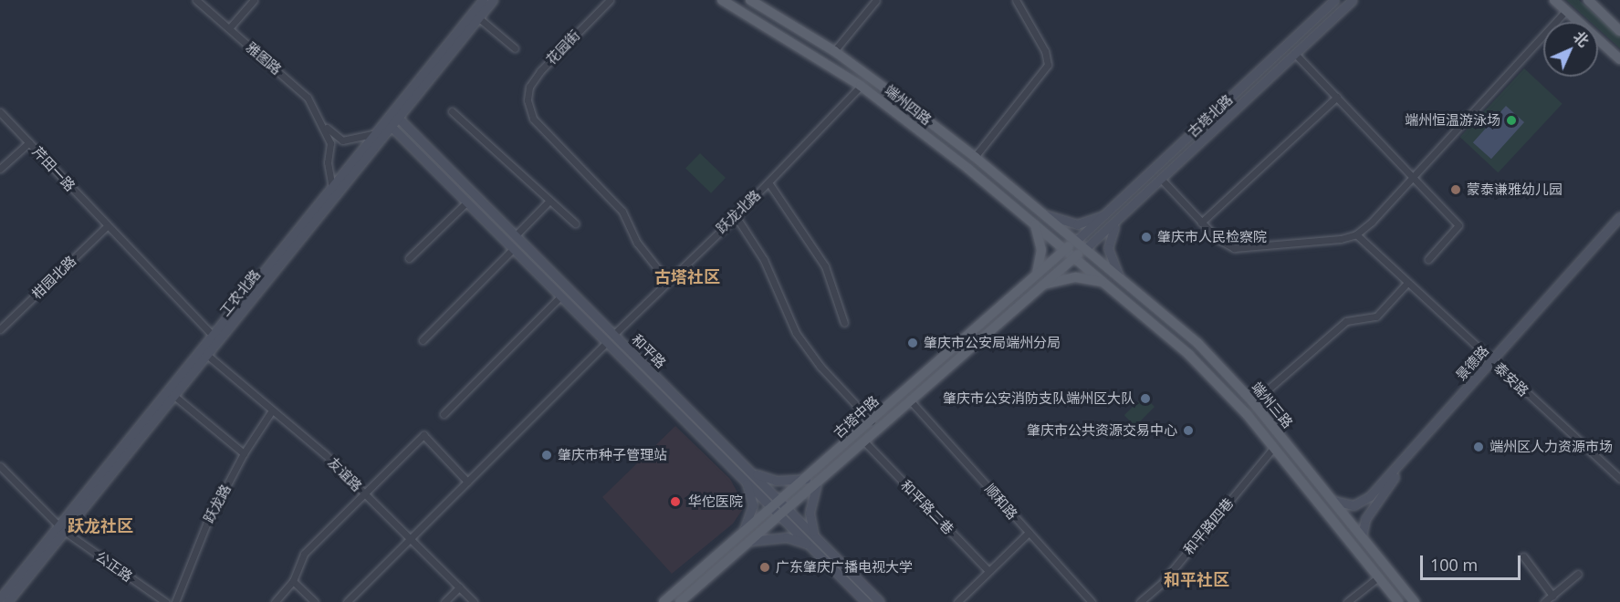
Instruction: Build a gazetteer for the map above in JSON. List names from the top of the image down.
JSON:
{
  "streets": {
    "main road": [
      "端州四路",
      "古塔北路",
      "工农北路",
      "和平路",
      "景德路",
      "端州三路",
      "古塔中路"
    ],
    "street": [
      "花园街",
      "雅图路",
      "芹田一路",
      "跃龙北路",
      "柑园北路",
      "泰安路",
      "友谊路",
      "顺和路",
      "跃龙路",
      "和平路二巷",
      "和平路四巷",
      "公正路"
    ]
  },
  "crossings": [
    ["花园街", "跃龙北路"],
    ["端州四路", "古塔北路"],
    ["端州四路", "跃龙北路"],
    ["端州四路", "端州三路"],
    ["端州四路", "古塔中路"],
    ["古塔北路", "端州三路"],
    ["古塔北路", "古塔中路"],
    ["芹田一路", "柑园北路"],
    ["芹田一路", "工农北路"],
    ["跃龙北路", "和平路"],
    ["工农北路", "和平路"],
    ["工农北路", "友谊路"],
    ["工农北路", "公正路"],
    ["和平路", "古塔中路"],
    ["景德路", "泰安路"],
    ["景德路", "端州三路"],
    ["端州三路", "古塔中路"],
    ["端州三路", "和平路四巷"],
    ["古塔中路", "顺和路"],
    ["古塔中路", "和平路二巷"],
    ["友谊路", "跃龙路"]
  ],
  "districts": ["古塔社区", "跃龙社区", "和平社区"],
  "places": [
    "端州恒温游泳场",
    "蒙泰谦雅幼儿园",
    "肇庆市人民检察院",
    "肇庆市公安局端州分局",
    "肇庆市公安消防支队端州区大队",
    "肇庆市公共资源交易中心",
    "端州区人力资源市场",
    "肇庆市种子管理站",
    "华佗医院",
    "广东肇庆广播电视大学"
  ],
  "scale_bar": "100 m",
  "north": "top right"
}
